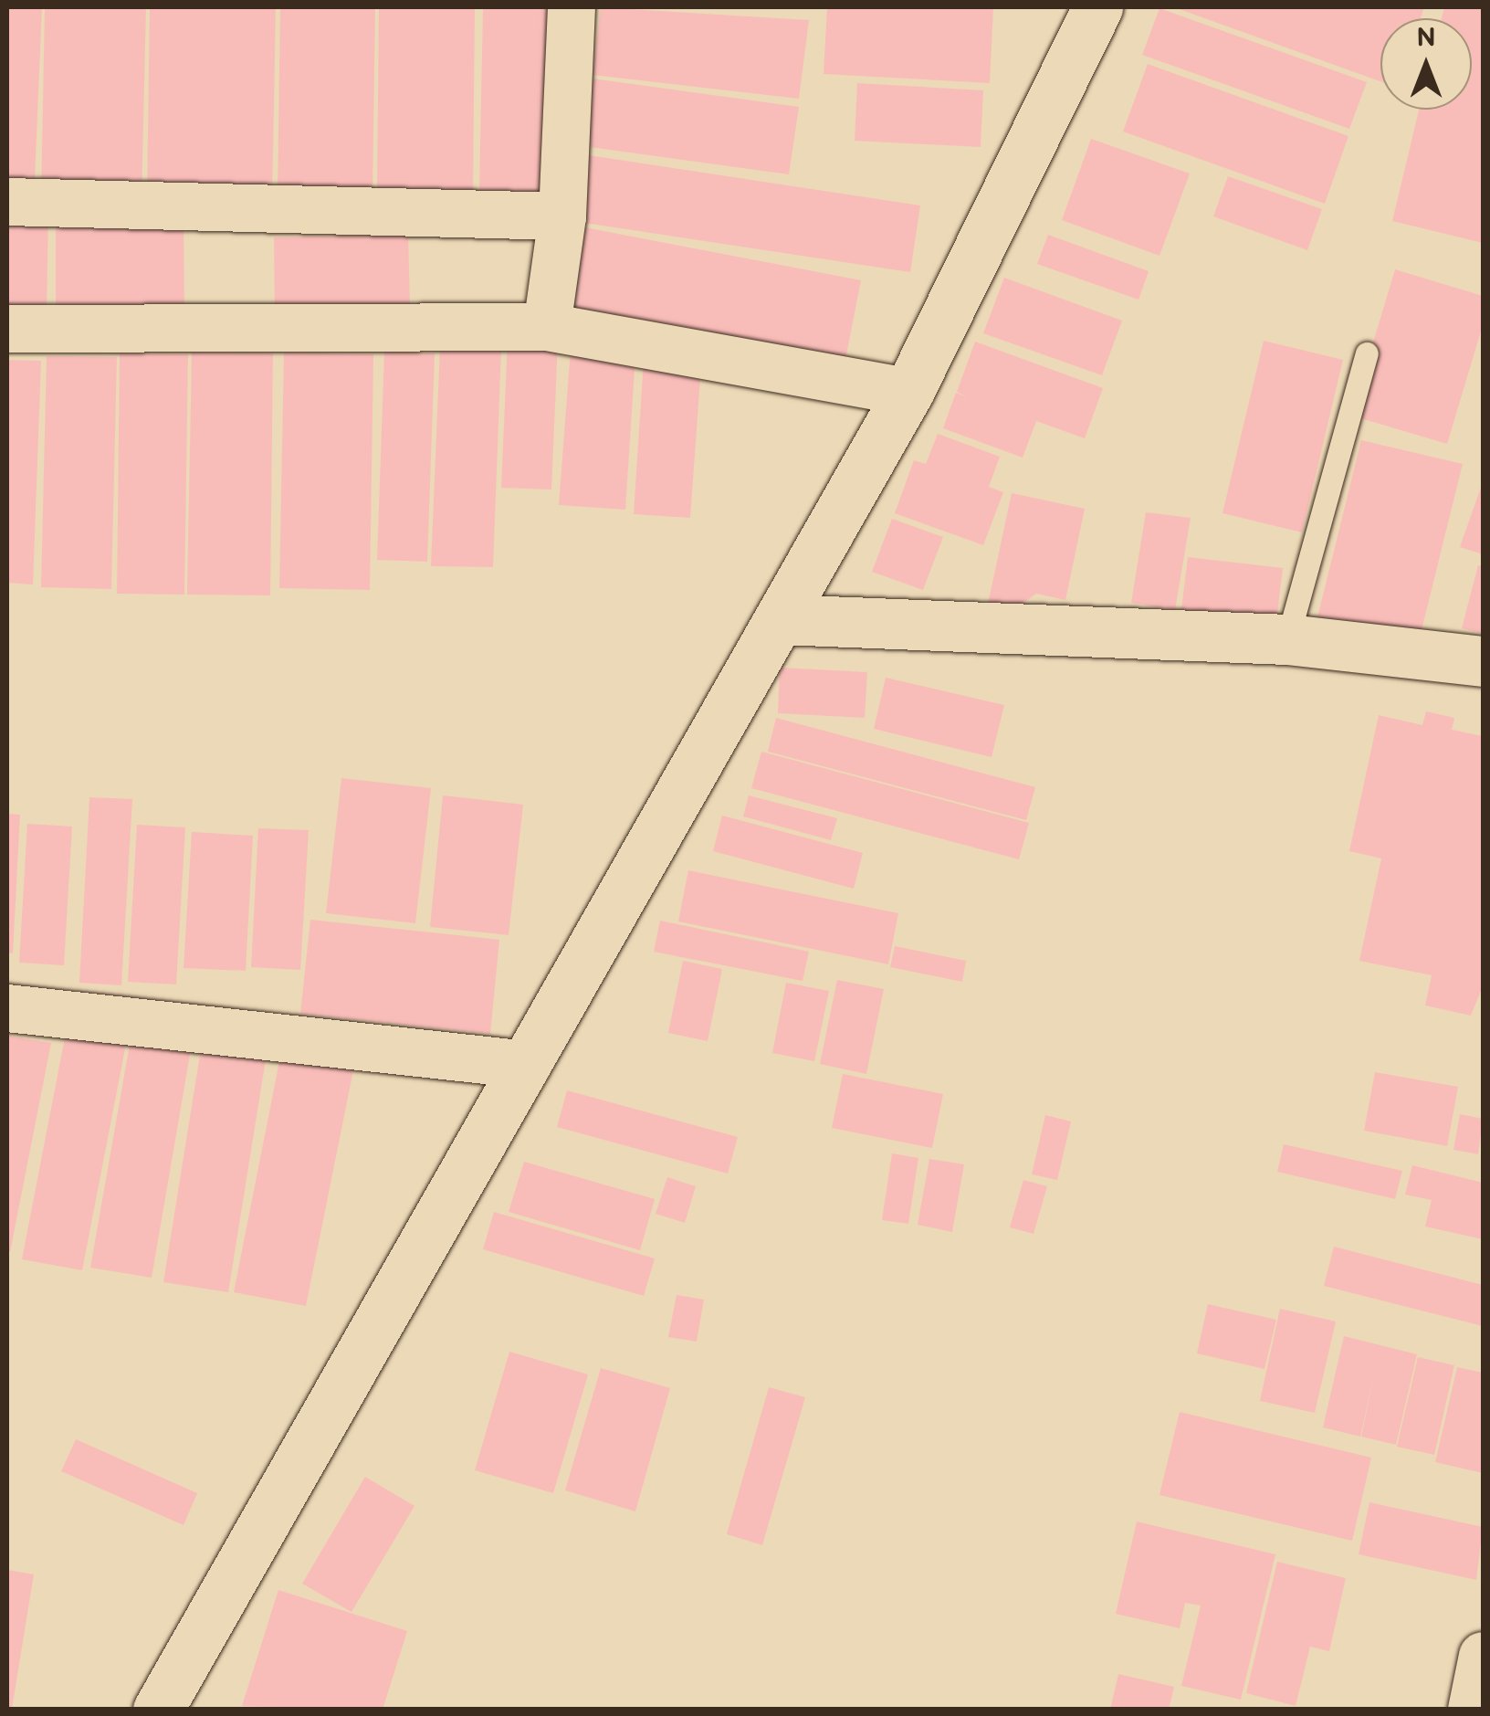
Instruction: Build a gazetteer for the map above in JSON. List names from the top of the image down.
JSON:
{
  "north": "top"
}
